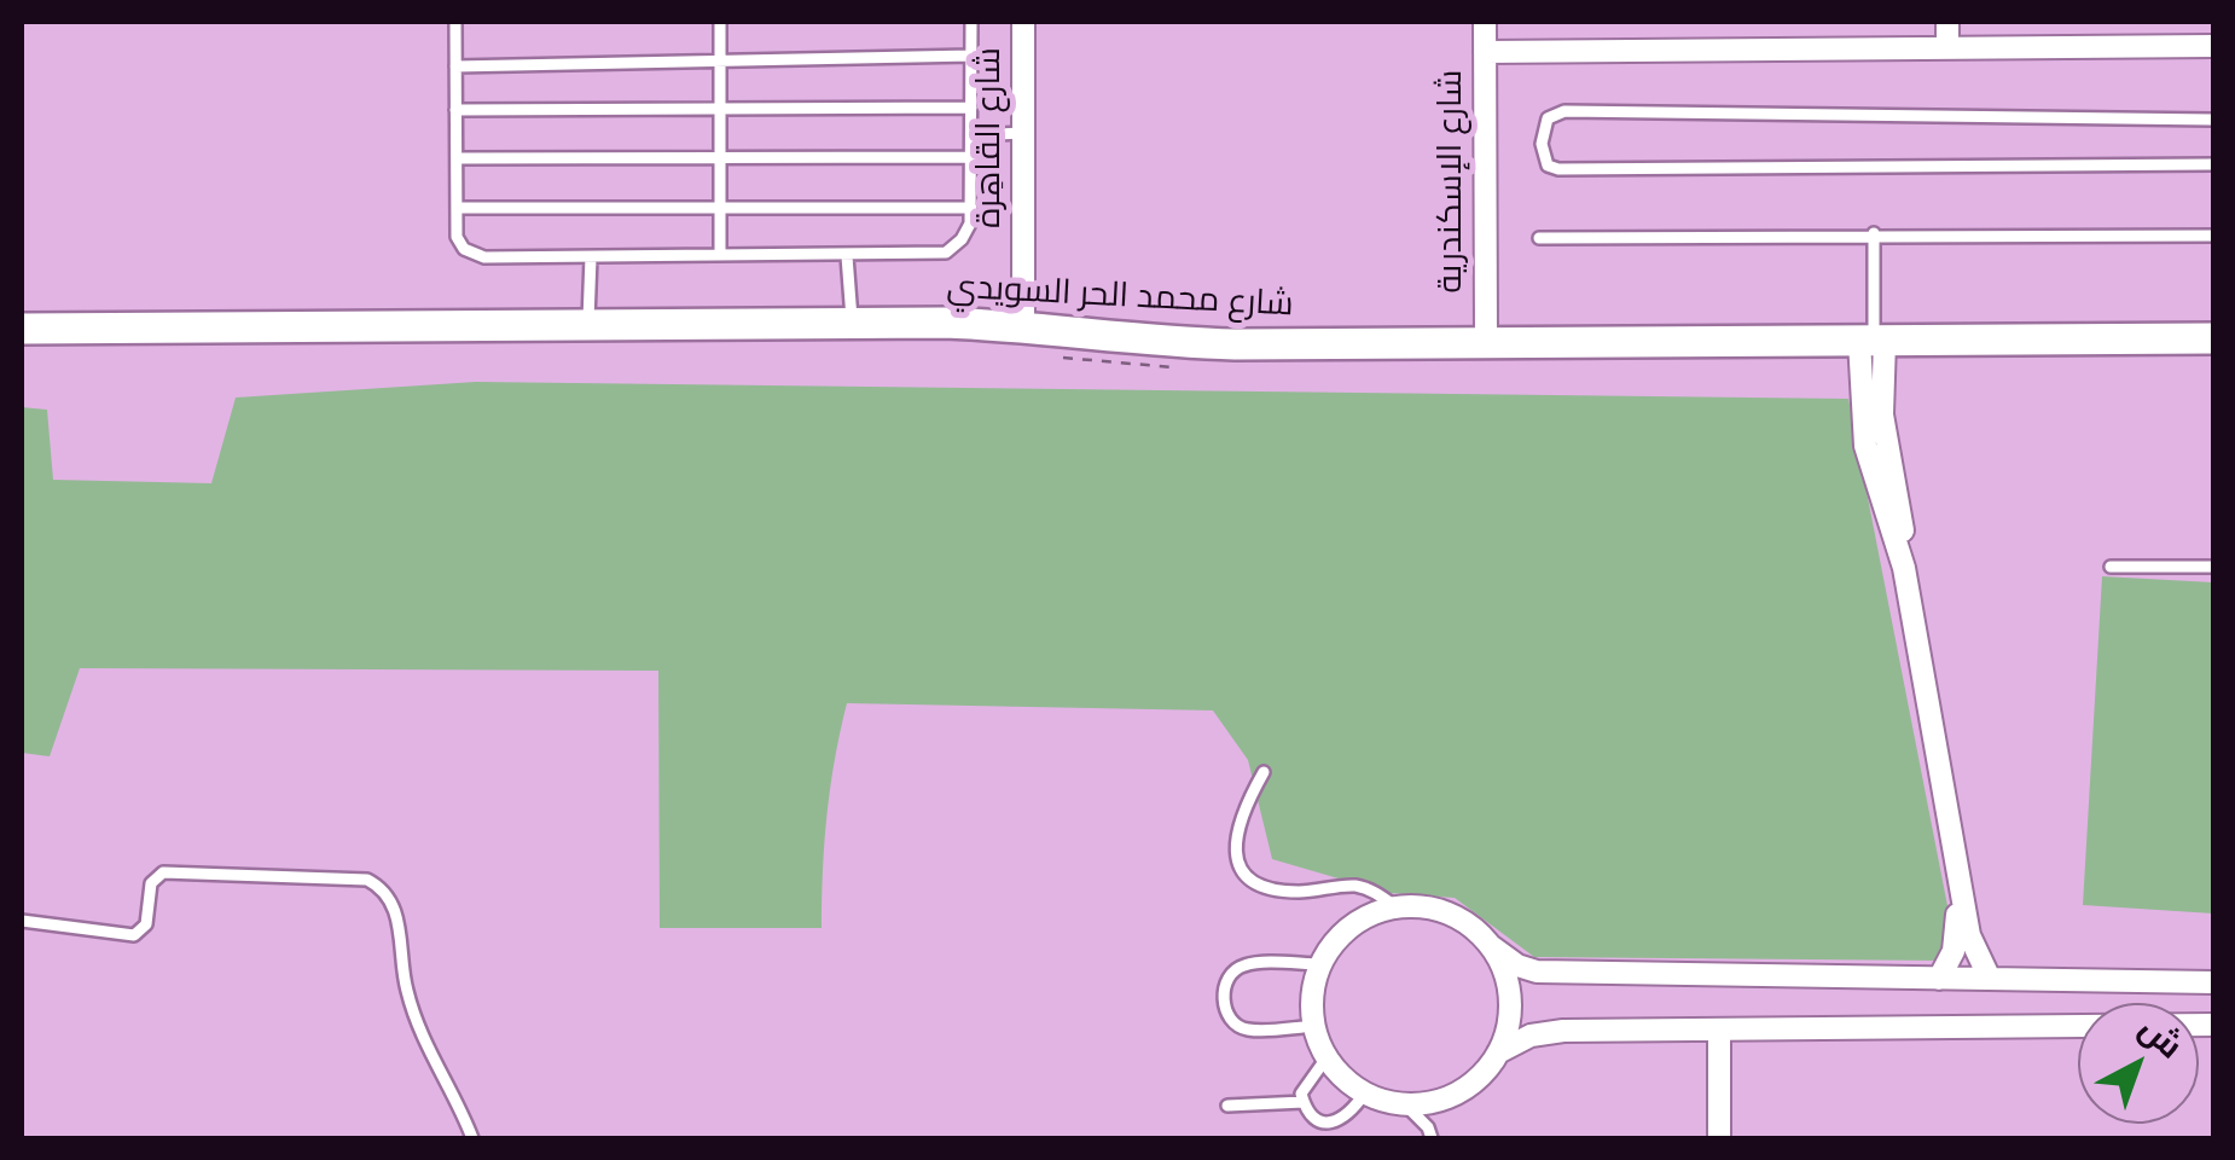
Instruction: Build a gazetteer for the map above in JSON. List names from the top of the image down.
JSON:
{
  "streets": {
    "street": ["شارع القاهِرة", "شارع الإسكندرية", "شارع محمد الحر السويدي"]
  },
  "crossings": [
    ["شارع القاهِرة", "شارع محمد الحر السويدي"],
    ["شارع الإسكندرية", "شارع محمد الحر السويدي"]
  ],
  "north": "top right"
}
